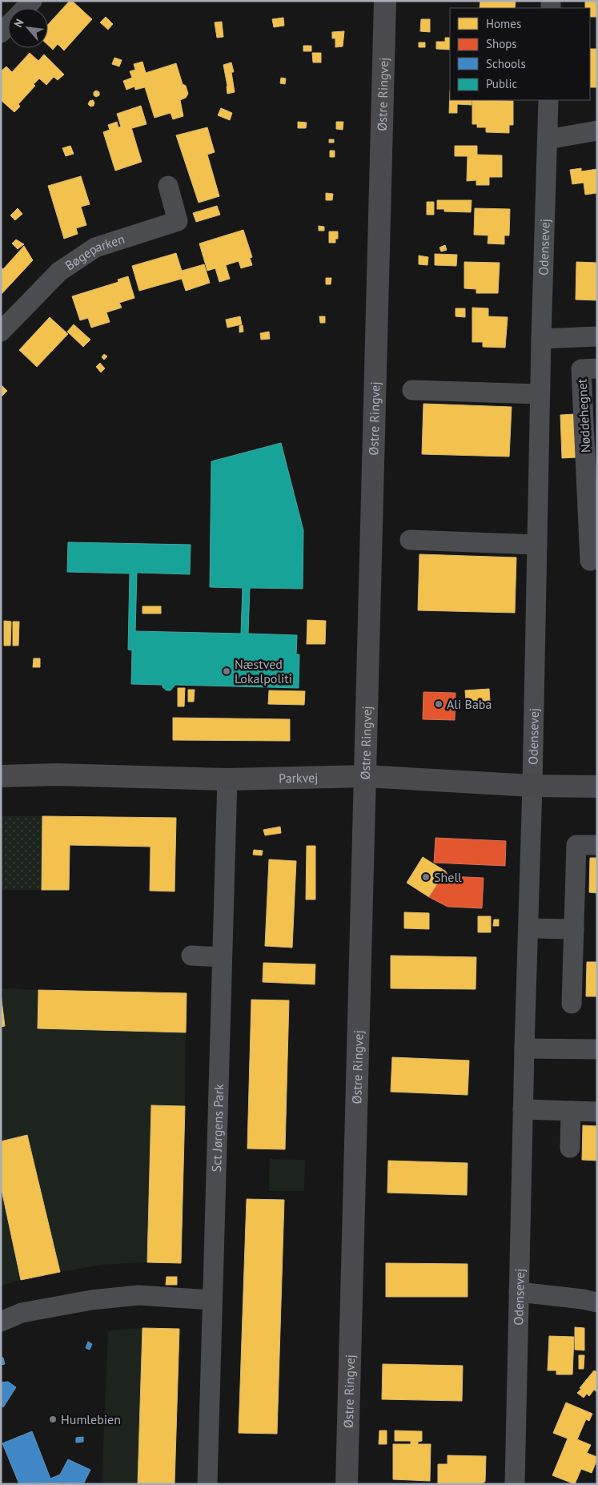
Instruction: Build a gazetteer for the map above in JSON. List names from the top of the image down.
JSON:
{
  "streets": {
    "street": [
      "Østre Ringvej",
      "Odensevej",
      "Bøgeparken",
      "Nøddehegnet",
      "Parkvej",
      "Sct Jørgens Park"
    ]
  },
  "crossings": [
    ["Østre Ringvej", "Parkvej"],
    ["Odensevej", "Parkvej"],
    ["Parkvej", "Sct Jørgens Park"]
  ],
  "places": [
    "Næstved Lokalpoliti",
    "Ali Baba",
    "Shell",
    "Humlebien"
  ],
  "legend": [
    "Homes",
    "Shops",
    "Schools",
    "Public"
  ],
  "north": "top left"
}
